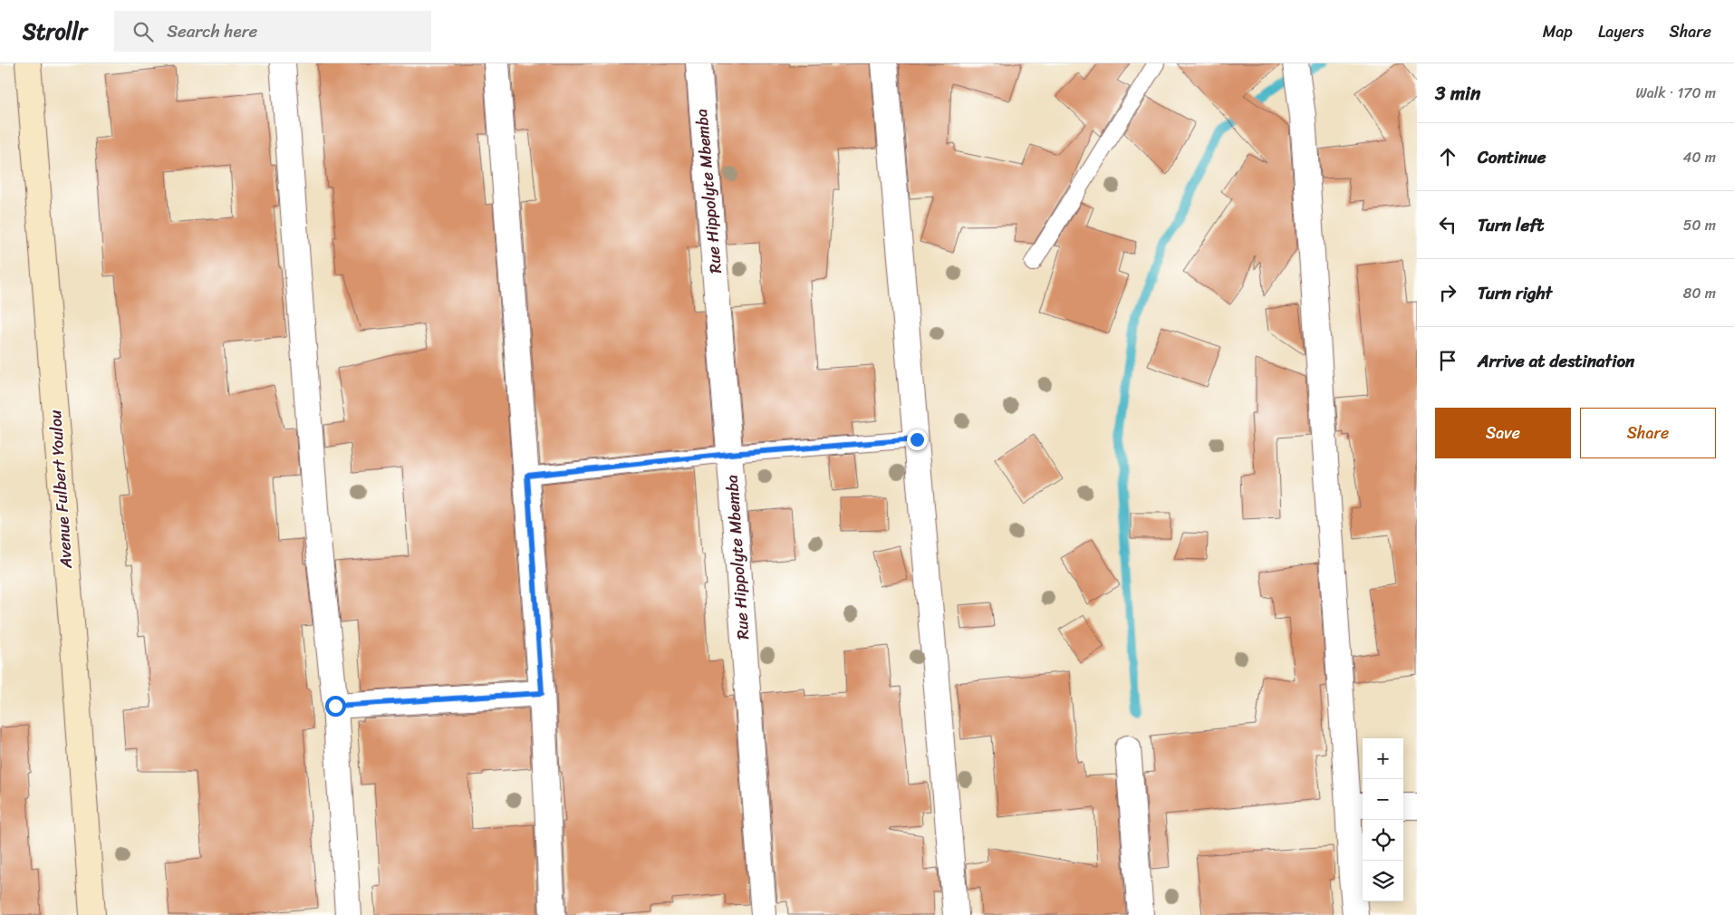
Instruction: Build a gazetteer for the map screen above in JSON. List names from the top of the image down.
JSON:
{
  "streets": {
    "main road": ["Avenue Fulbert Youlou"],
    "street": ["Rue Hippolyte Mbemba"]
  },
  "page": {
    "header": "Strollr",
    "search": "Search here",
    "nav": ["Map", "Layers", "Share"],
    "heading": ["3 min", "Walk · 170 m"],
    "list": [
      ["Continue", "40 m"],
      ["Turn left", "50 m"],
      ["Turn right", "80 m"],
      "Arrive at destination"
    ],
    "buttons": ["Save", "Share"],
    "map_buttons": ["+", "−"]
  }
}
